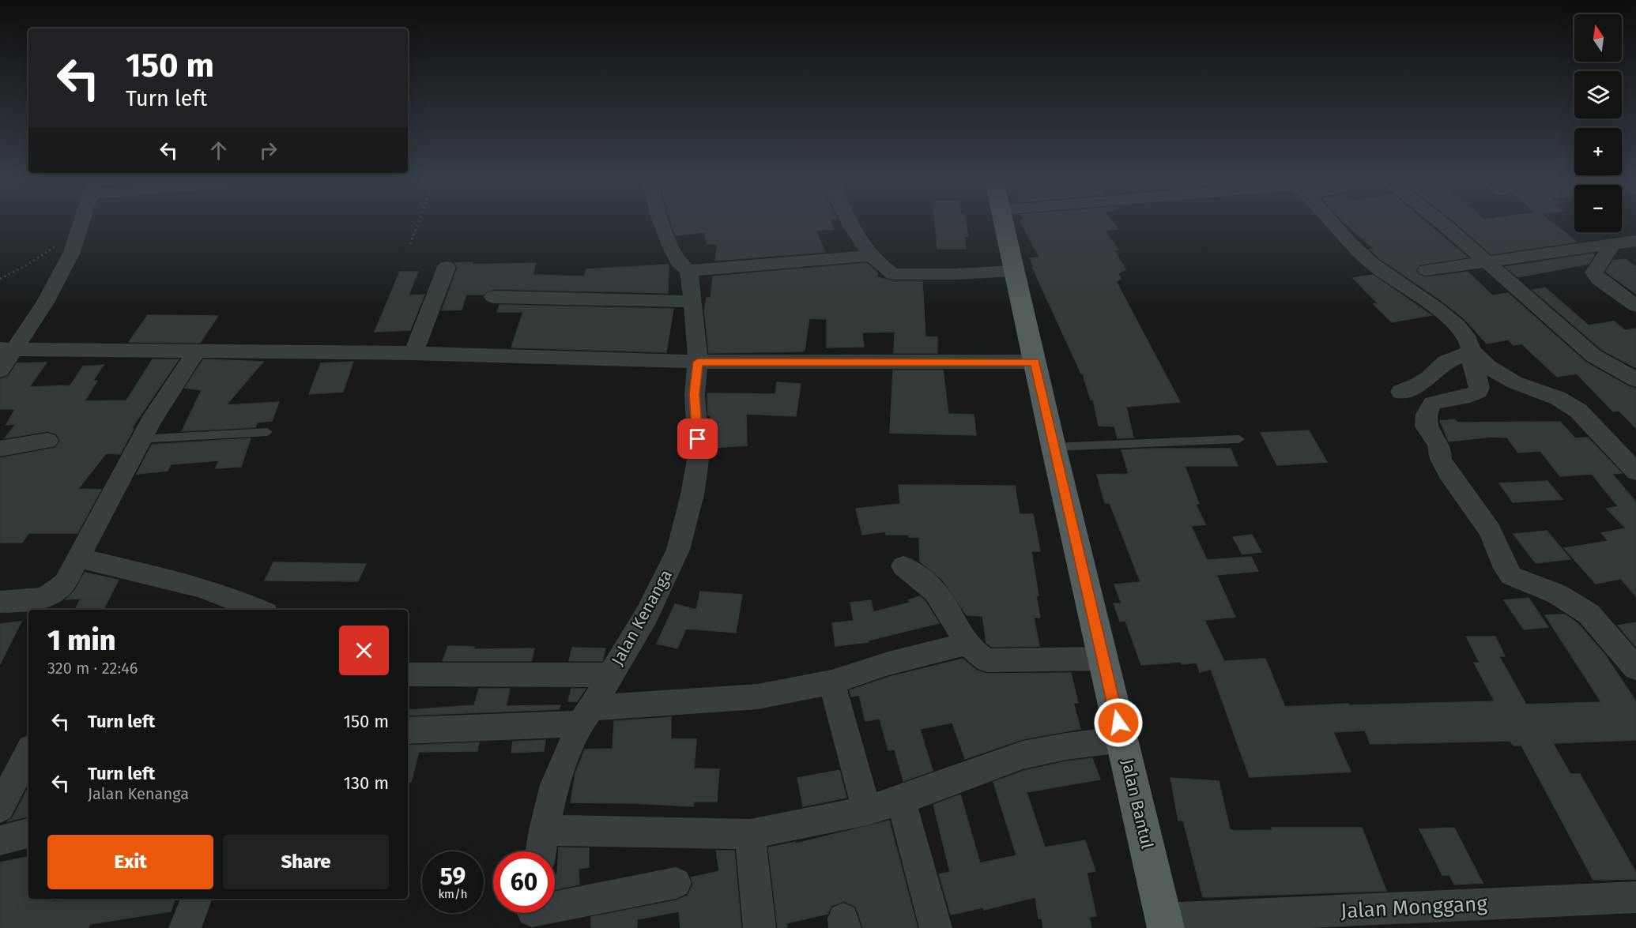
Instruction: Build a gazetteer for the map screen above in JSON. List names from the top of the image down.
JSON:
{
  "streets": {
    "main road": ["Jalan Bantul"],
    "street": ["Jalan Kenanga", "Jalan Monggang"]
  },
  "crossings": [
    ["Jalan Bantul", "Jalan Monggang"]
  ],
  "north": "top",
  "page": {
    "map_buttons": ["+", "−"],
    "turn": ["150 m", "Turn left"],
    "heading": ["1 min", "320 m · 22:46"],
    "list": [
      {
        "name": "Turn left",
        "value": "150 m"
      },
      {
        "name": "Turn left",
        "note": "Jalan Kenanga",
        "value": "130 m"
      }
    ],
    "buttons": ["Exit", "Share"],
    "speed": "59 km/h",
    "limit": "60"
  }
}
